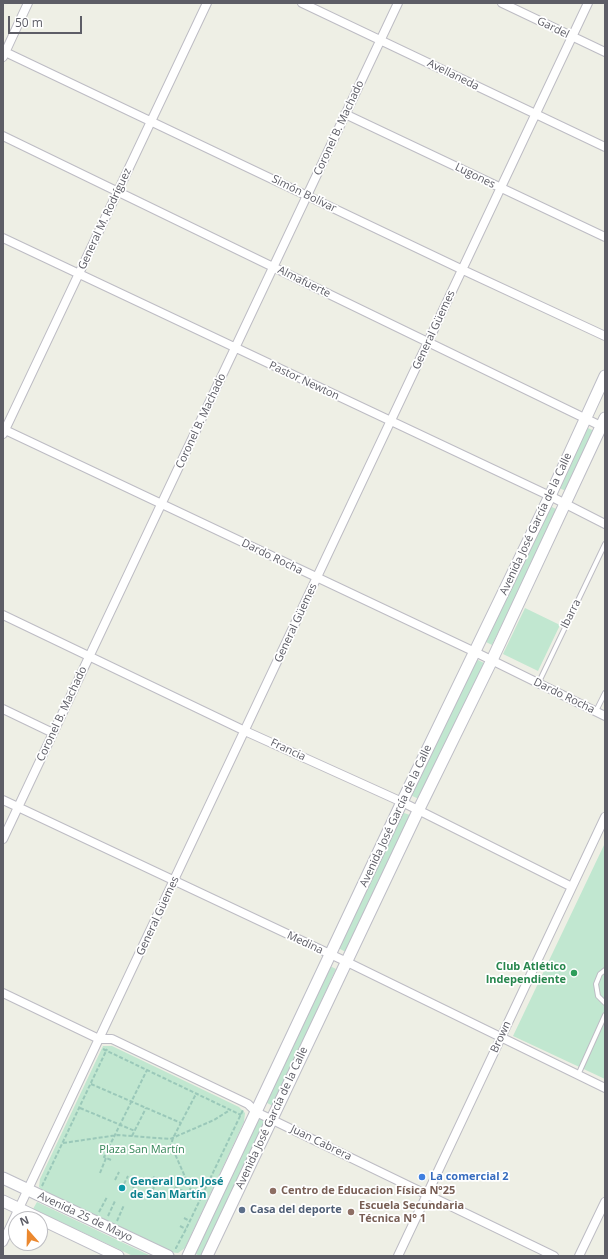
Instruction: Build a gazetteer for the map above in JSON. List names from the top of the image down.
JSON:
{
  "streets": {
    "main road": ["Avenida José García de la Calle", "Avenida 25 de Mayo"],
    "street": [
      "Gardel",
      "Avellaneda",
      "Coronel B. Machado",
      "Lugones",
      "Simón Bolívar",
      "General M. Rodríguez",
      "Almafuerte",
      "General Güemes",
      "Pastor Newton",
      "Dardo Rocha",
      "Francia",
      "Medina",
      "Brown",
      "Juan Cabrera"
    ],
    "lane": ["Ibarra"]
  },
  "crossings": [
    ["Gardel", "General Güemes"],
    ["Avellaneda", "Coronel B. Machado"],
    ["Avellaneda", "General Güemes"],
    ["Coronel B. Machado", "Lugones"],
    ["Coronel B. Machado", "Simón Bolívar"],
    ["Coronel B. Machado", "Almafuerte"],
    ["Coronel B. Machado", "Pastor Newton"],
    ["Coronel B. Machado", "Dardo Rocha"],
    ["Coronel B. Machado", "Francia"],
    ["Coronel B. Machado", "Medina"],
    ["Lugones", "General Güemes"],
    ["Simón Bolívar", "General M. Rodríguez"],
    ["Simón Bolívar", "General Güemes"],
    ["General M. Rodríguez", "Almafuerte"],
    ["General M. Rodríguez", "Pastor Newton"],
    ["General M. Rodríguez", "Dardo Rocha"],
    ["Almafuerte", "General Güemes"],
    ["Almafuerte", "Avenida José García de la Calle"],
    ["General Güemes", "Pastor Newton"],
    ["General Güemes", "Dardo Rocha"],
    ["General Güemes", "Francia"],
    ["General Güemes", "Medina"],
    ["General Güemes", "Juan Cabrera"],
    ["General Güemes", "Avenida 25 de Mayo"],
    ["Pastor Newton", "Avenida José García de la Calle"],
    ["Avenida José García de la Calle", "Dardo Rocha"],
    ["Avenida José García de la Calle", "Francia"],
    ["Avenida José García de la Calle", "Medina"],
    ["Avenida José García de la Calle", "Juan Cabrera"],
    ["Dardo Rocha", "Ibarra"],
    ["Francia", "Brown"],
    ["Medina", "Brown"],
    ["Brown", "Juan Cabrera"]
  ],
  "parks": ["Plaza San Martín"],
  "places": [
    "Club Atlético Independiente",
    "La comercial 2",
    "General Don José de San Martín",
    "Centro de Educacion Física Nº25",
    "Casa del deporte",
    "Escuela Secundaria Técnica N° 1"
  ],
  "scale_bar": "50 m",
  "north": "top"
}
